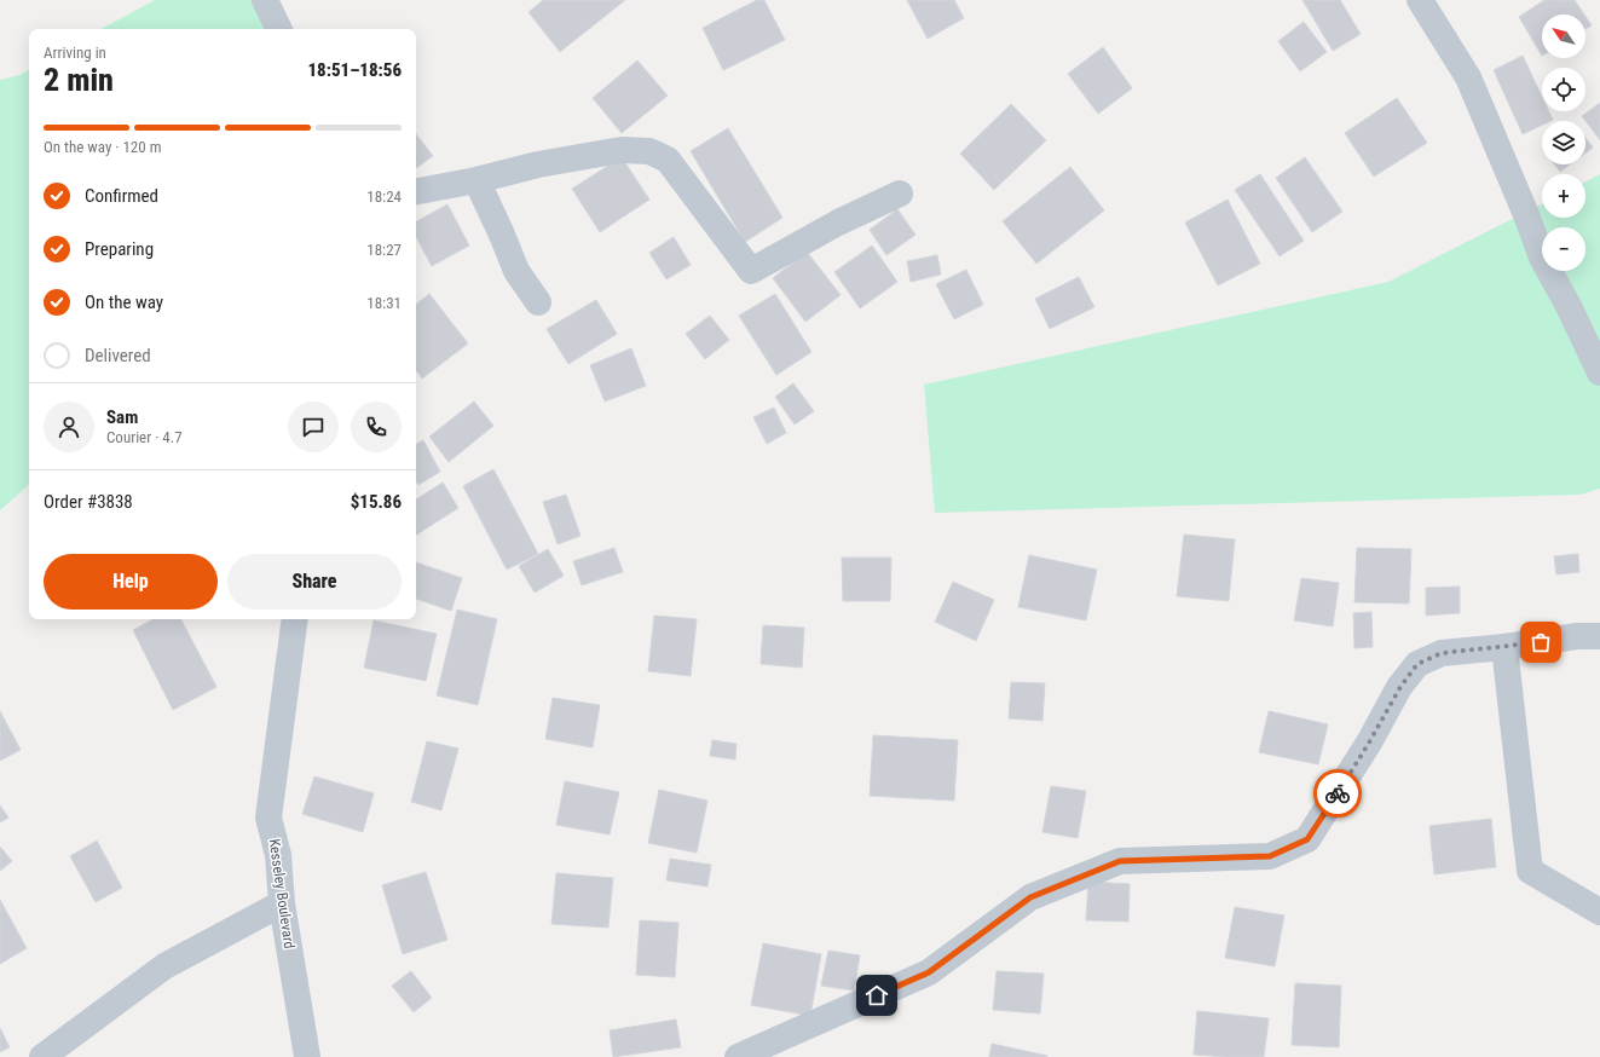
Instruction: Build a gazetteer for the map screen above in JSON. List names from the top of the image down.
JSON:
{
  "streets": {
    "street": ["Kesseley Boulevard"]
  },
  "north": "top left",
  "page": {
    "map_buttons": ["+", "−"],
    "heading": ["2 min", "Arriving in", "18:51–18:56"],
    "panel": [
      "Sam",
      "Courier · 4.7",
      "Order #3838",
      "$15.86"
    ],
    "bar": "On the way · 120 m",
    "list": [
      ["Confirmed", "18:24"],
      ["Preparing", "18:27"],
      ["On the way", "18:31"],
      "Delivered"
    ],
    "buttons": ["Help", "Share"]
  }
}
